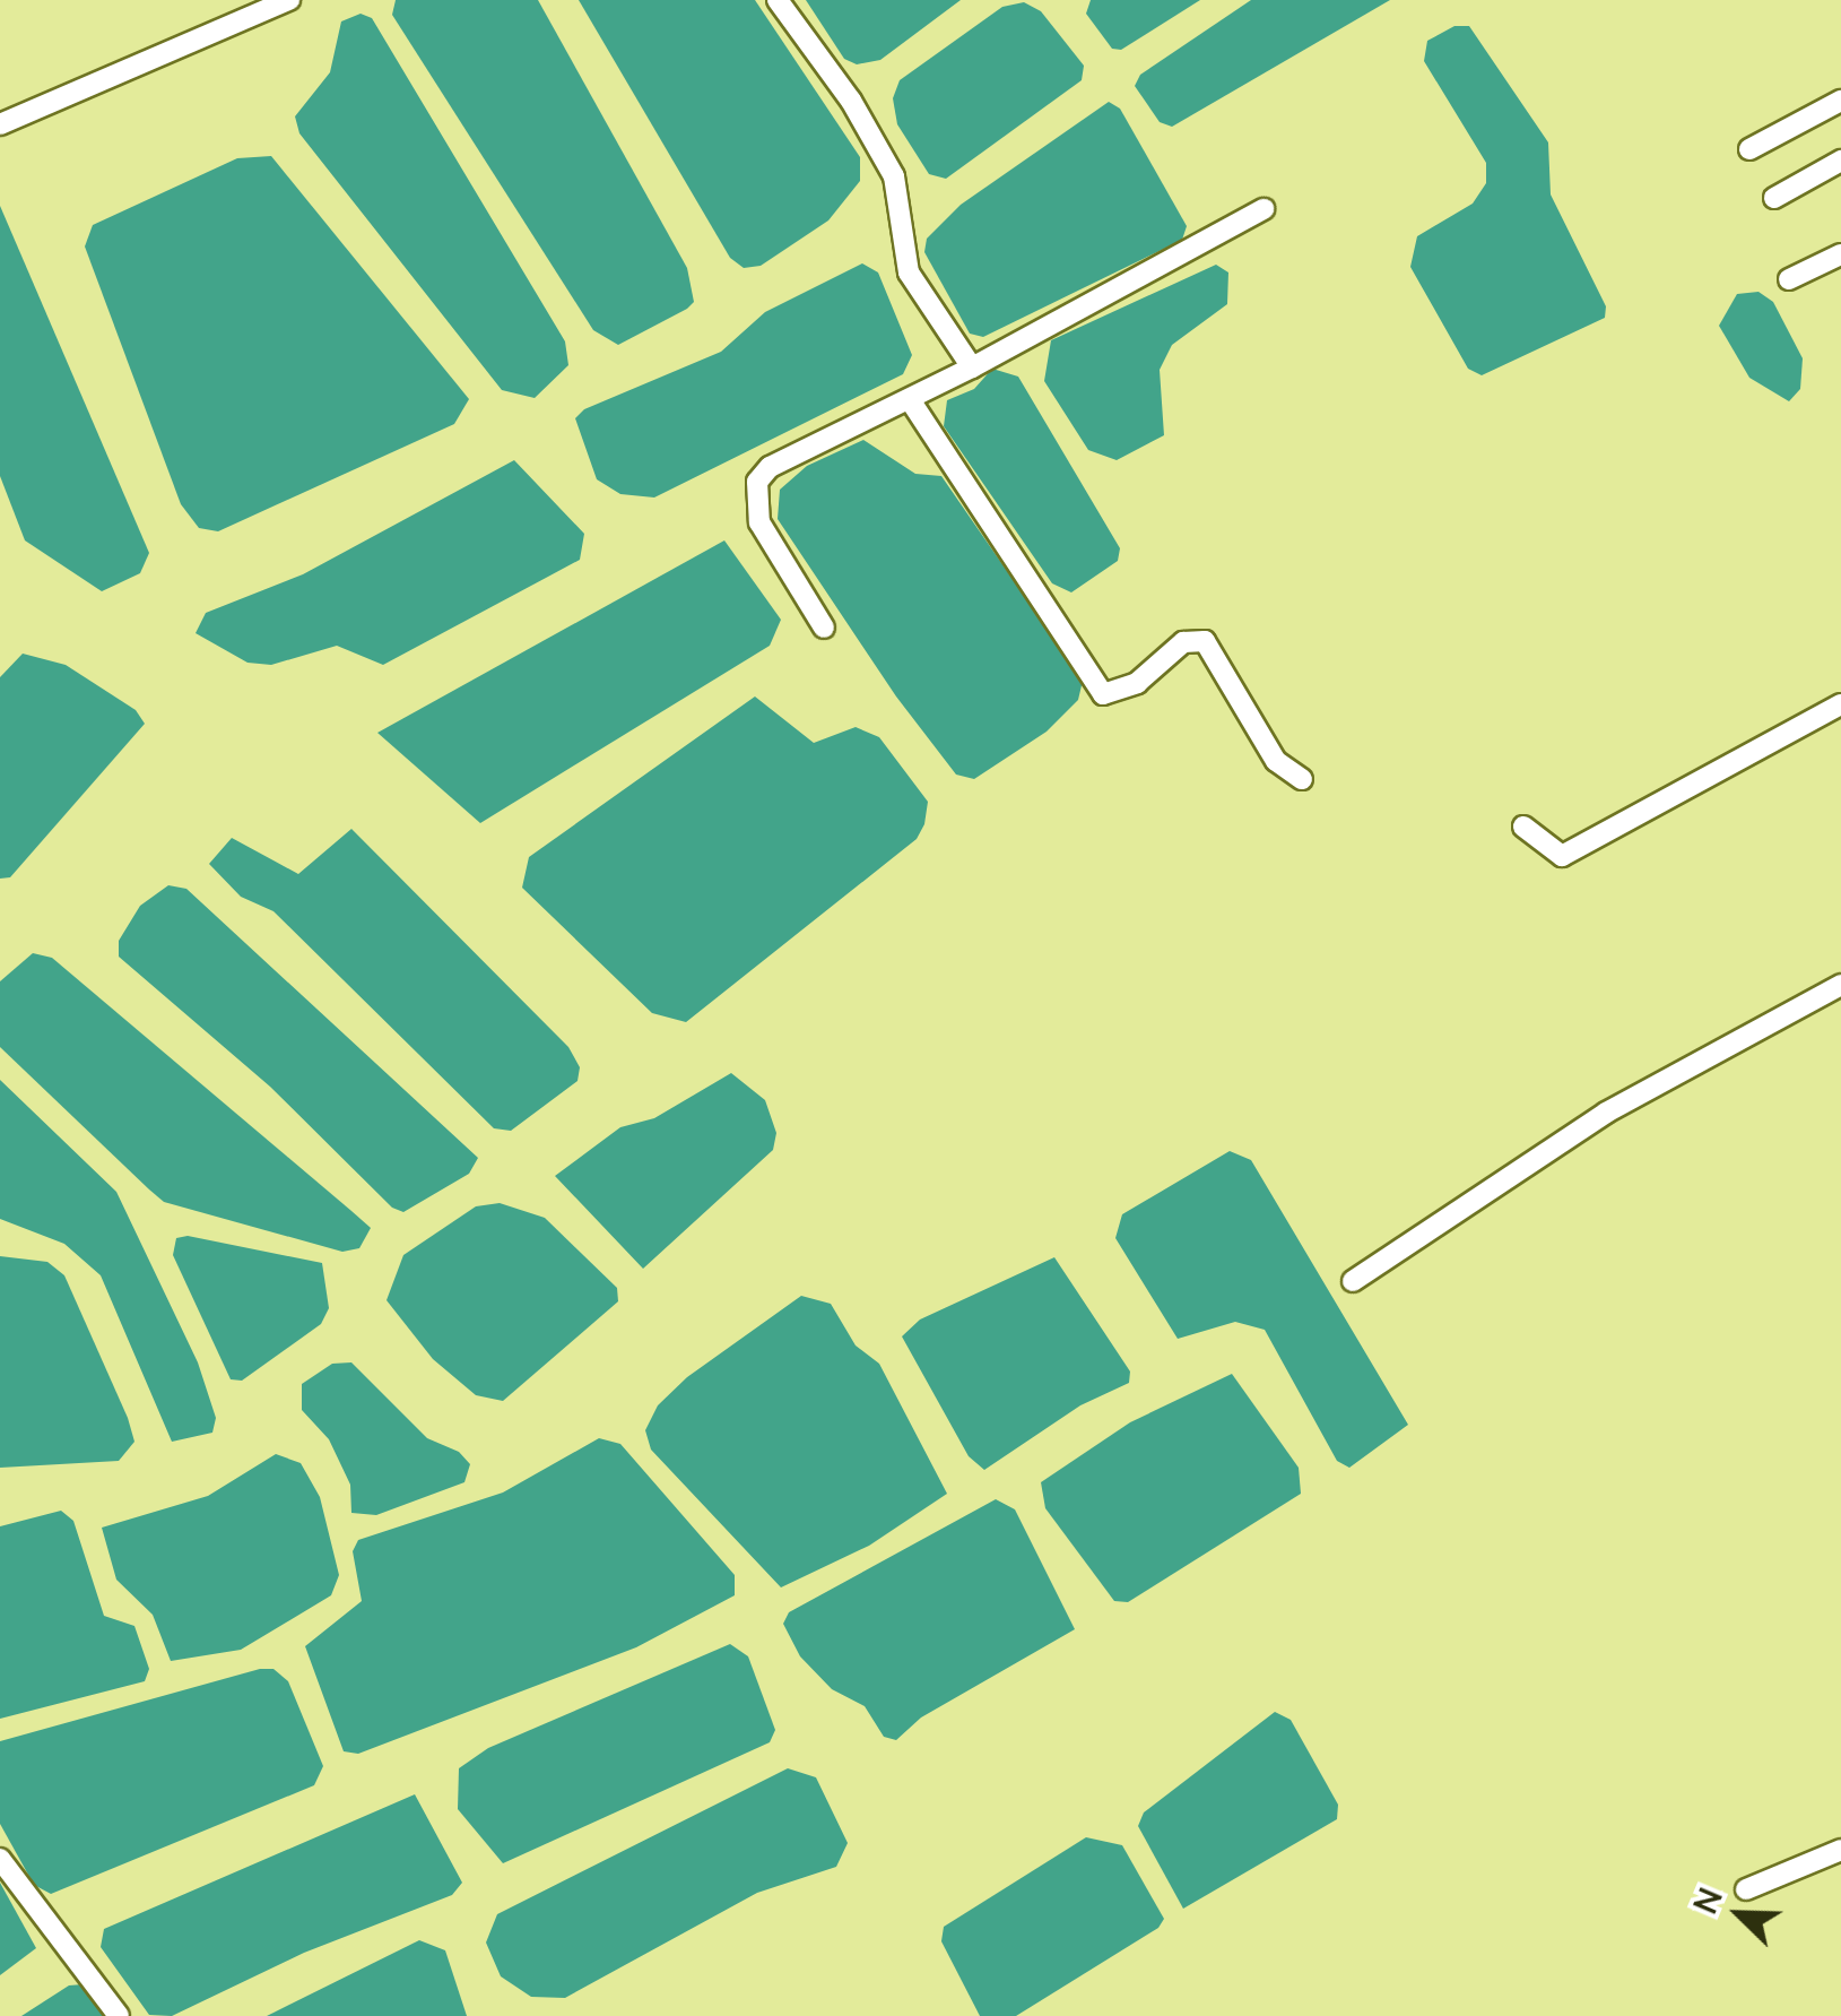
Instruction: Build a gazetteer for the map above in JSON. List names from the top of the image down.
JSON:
{
  "north": "top left"
}
